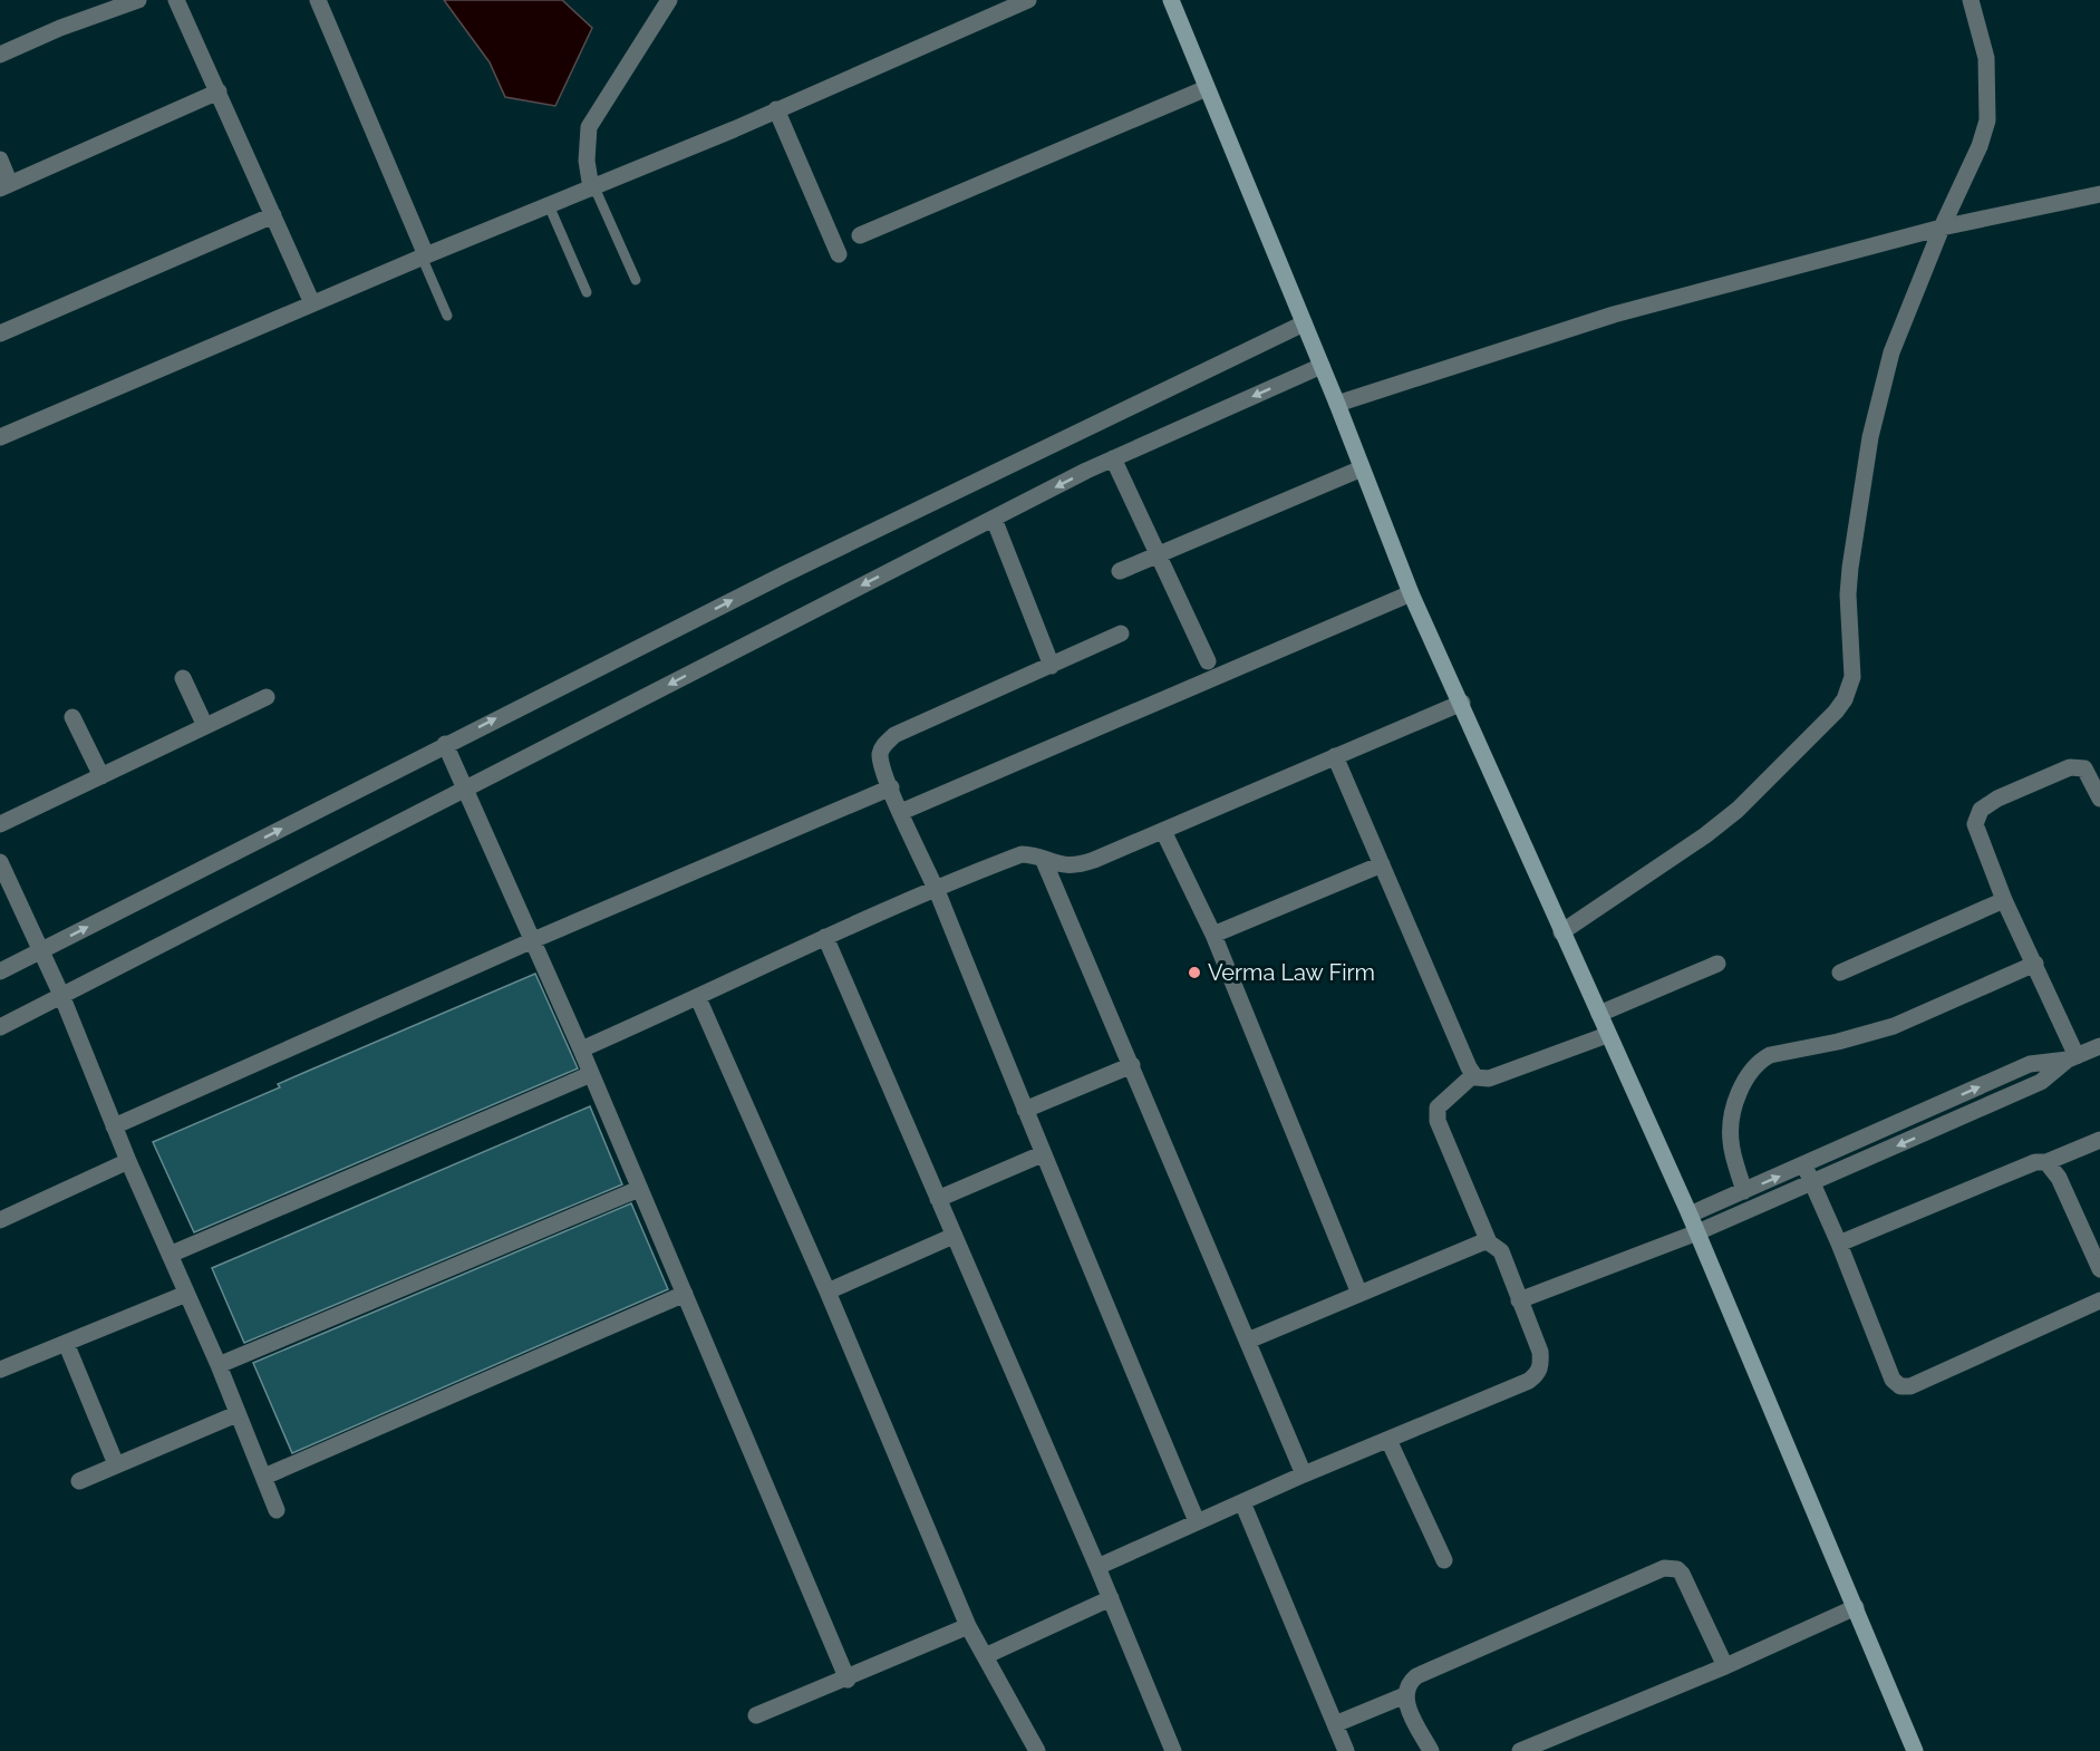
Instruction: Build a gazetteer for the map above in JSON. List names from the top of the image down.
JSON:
{
  "places": ["Verma Law Firm"]
}
